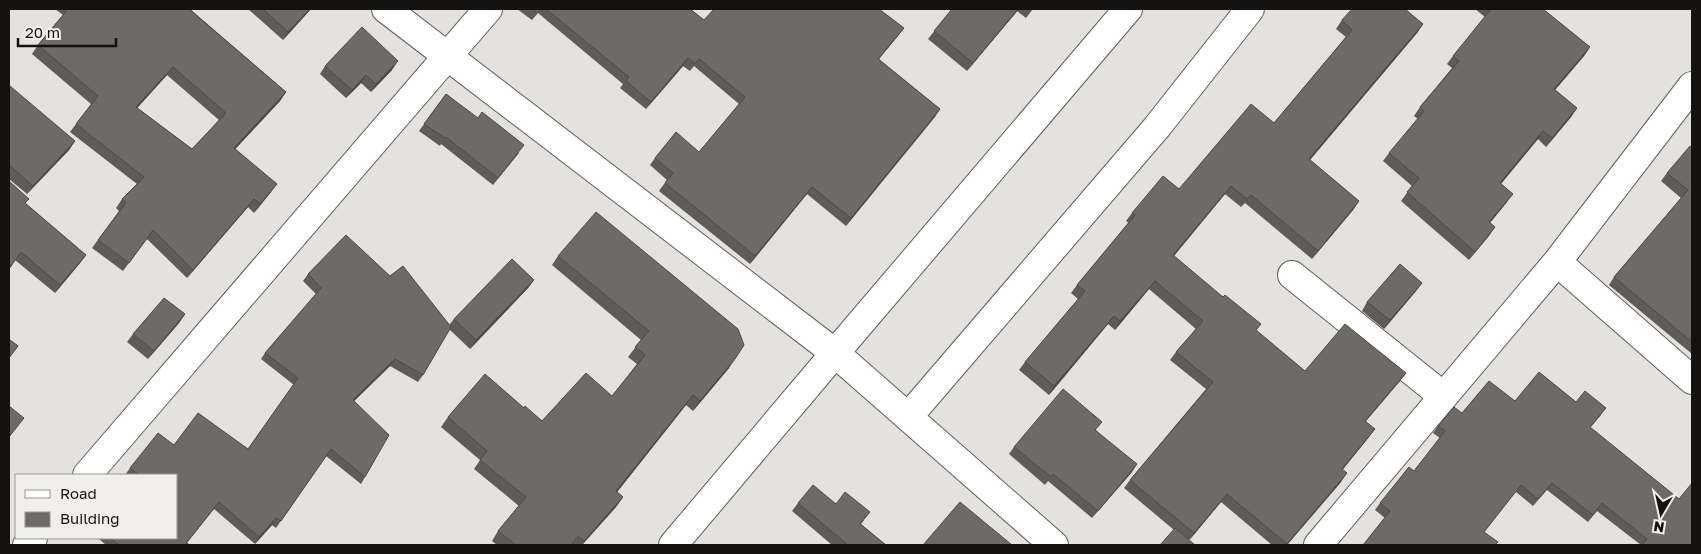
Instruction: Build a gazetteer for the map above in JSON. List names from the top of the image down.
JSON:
{
  "legend": ["Road", "Building"],
  "scale_bar": "20 m",
  "north": "bottom"
}
